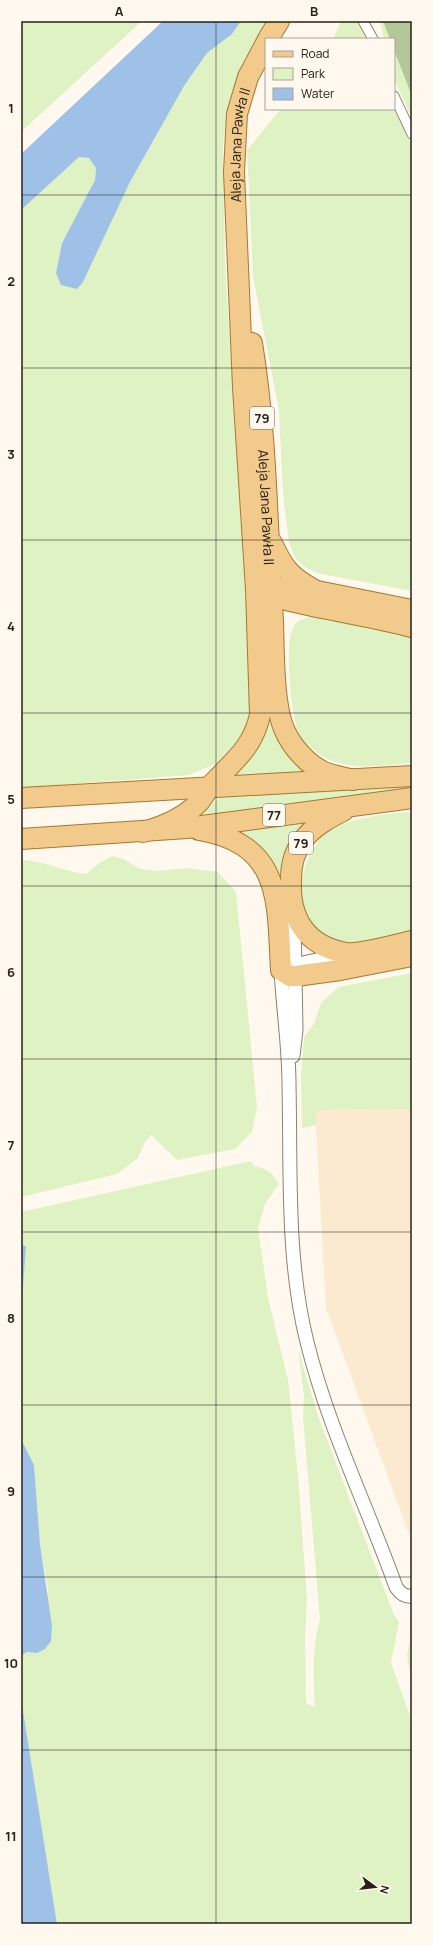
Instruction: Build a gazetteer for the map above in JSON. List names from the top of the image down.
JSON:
{
  "streets": {
    "main road": ["Aleja Jana Pawła II", "79", "77"]
  },
  "crossings": [
    ["Aleja Jana Pawła II", "79"],
    ["79", "77"]
  ],
  "legend": ["Road", "Park", "Water"],
  "north": "right",
  "grid": {
    "columns": ["A", "B"],
    "rows": [
      "1",
      "2",
      "3",
      "4",
      "5",
      "6",
      "7",
      "8",
      "9",
      "10",
      "11"
    ]
  }
}
